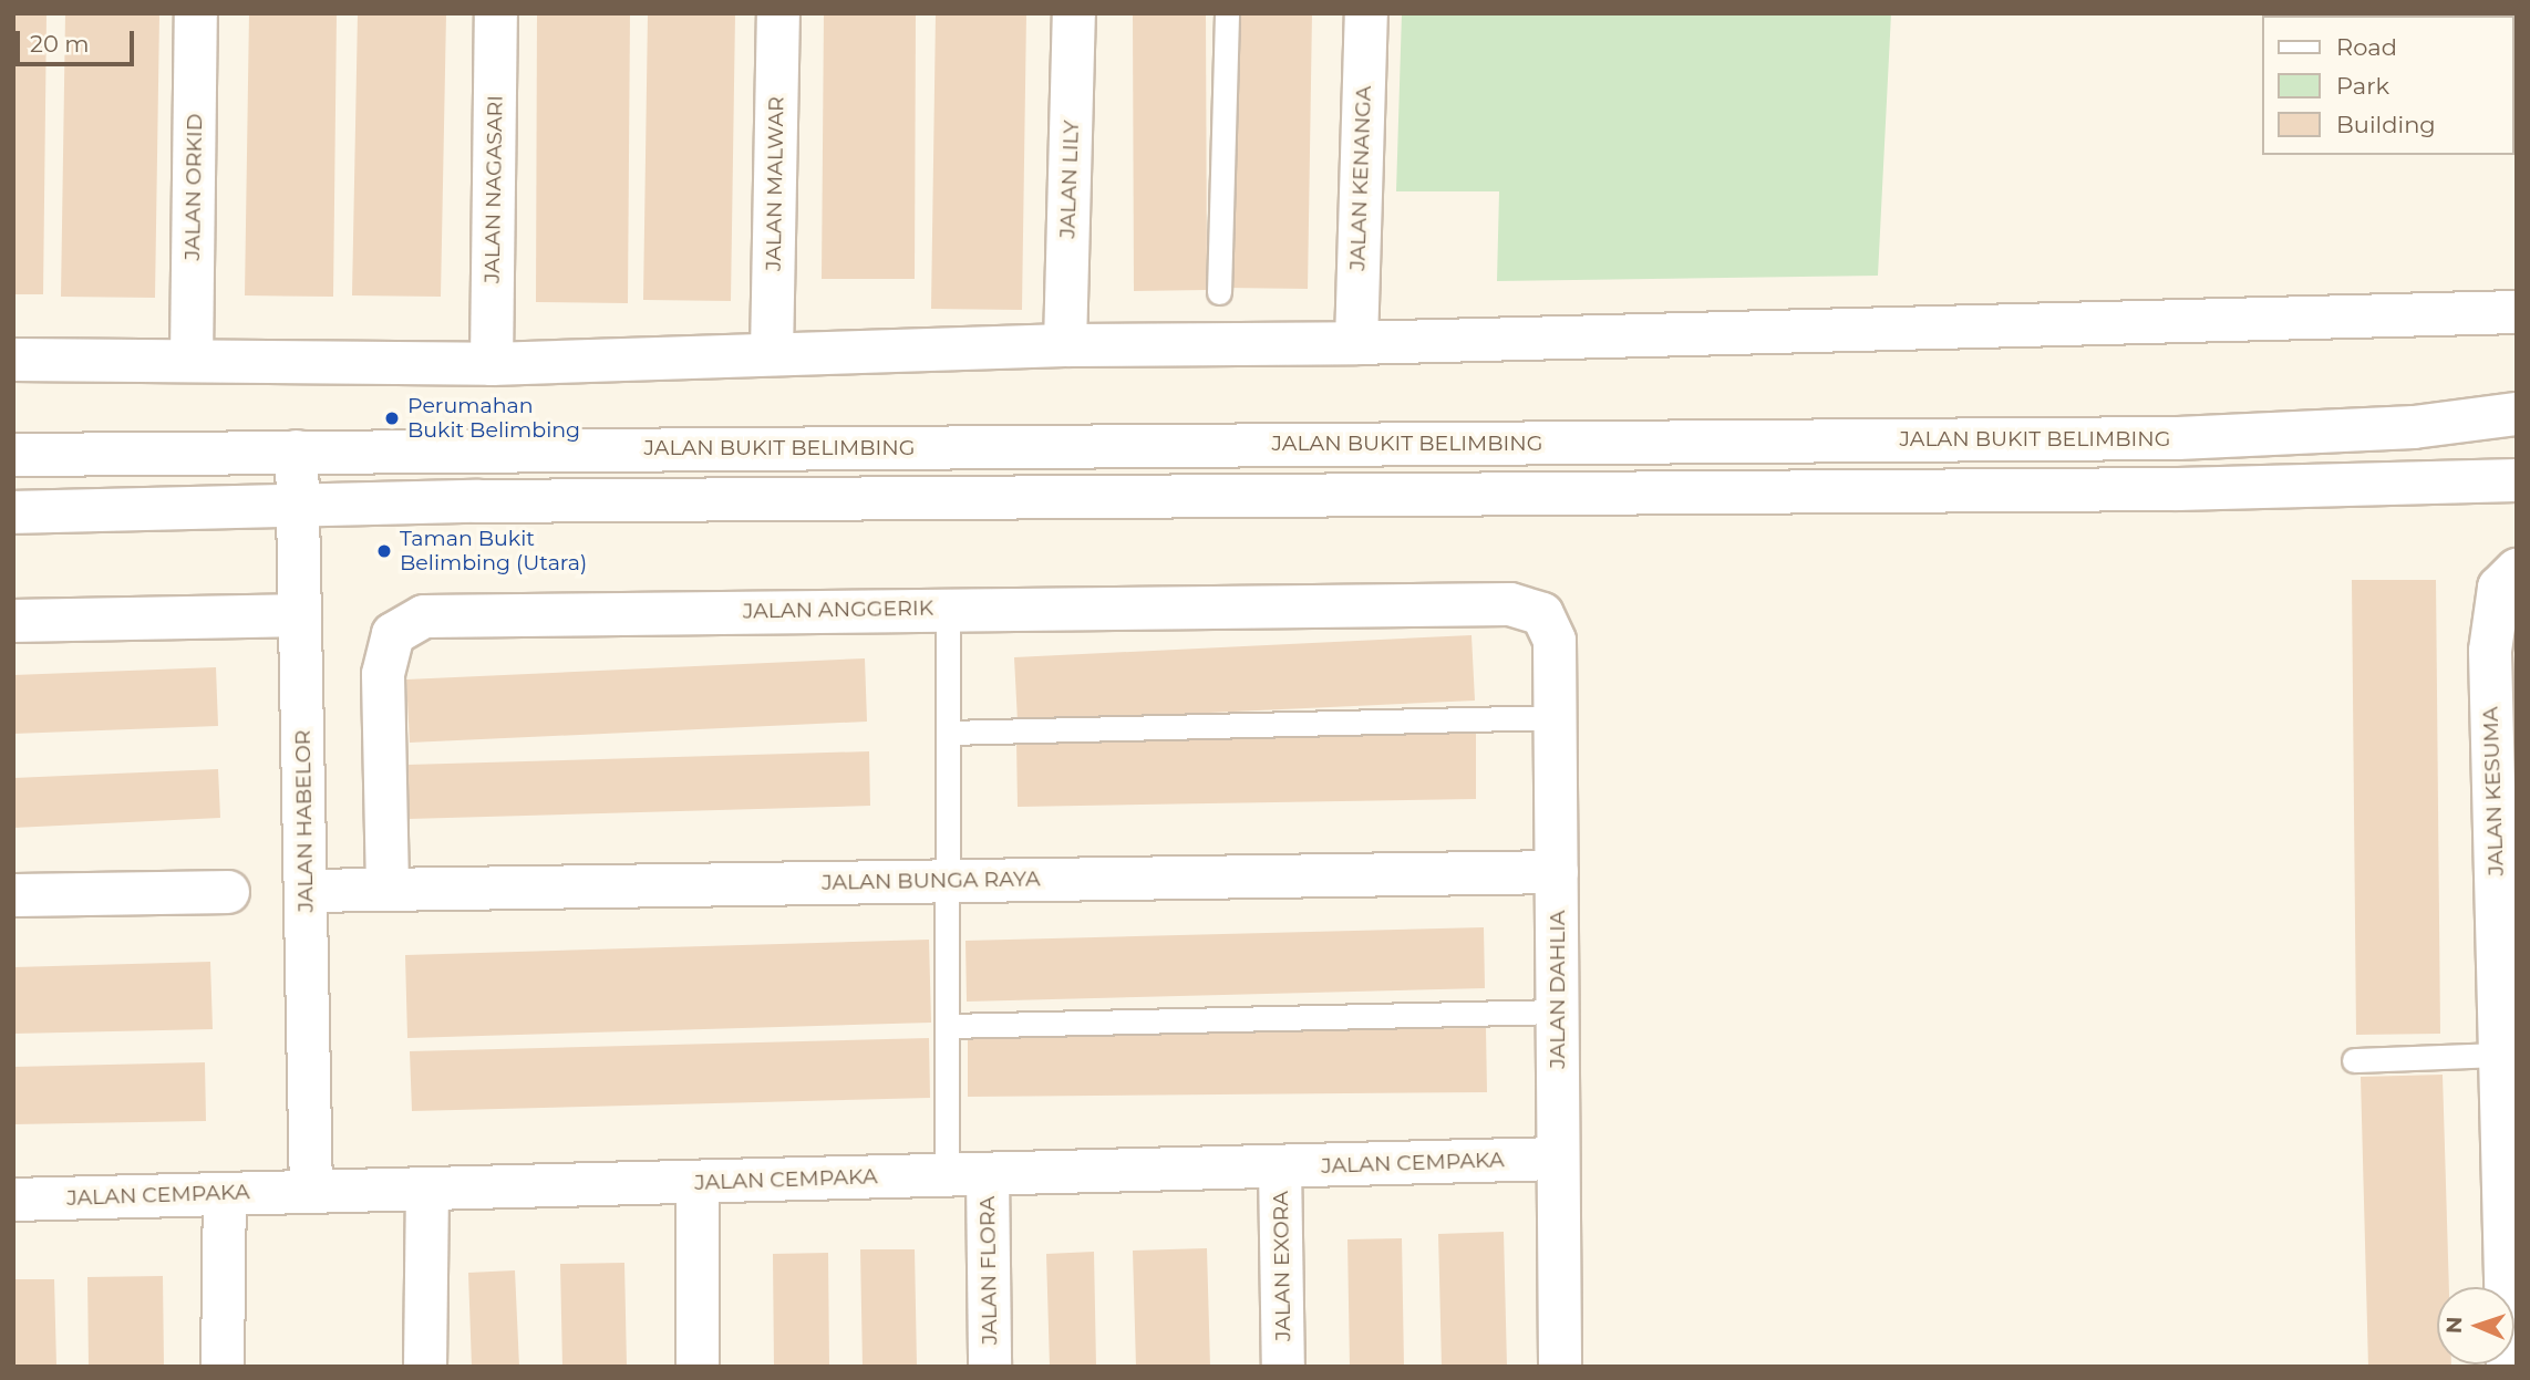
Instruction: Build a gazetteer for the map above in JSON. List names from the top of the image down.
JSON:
{
  "streets": {
    "street": [
      "JALAN KENANGA",
      "JALAN LILY",
      "JALAN MALWAR",
      "JALAN ORKID",
      "JALAN NAGASARI",
      "JALAN BUKIT BELIMBING",
      "JALAN ANGGERIK",
      "JALAN KESUMA",
      "JALAN HABELOR",
      "JALAN BUNGA RAYA",
      "JALAN DAHLIA",
      "JALAN CEMPAKA",
      "JALAN EXORA",
      "JALAN FLORA"
    ]
  },
  "crossings": [
    ["JALAN BUKIT BELIMBING", "JALAN HABELOR"],
    ["JALAN ANGGERIK", "JALAN BUNGA RAYA"],
    ["JALAN ANGGERIK", "JALAN DAHLIA"],
    ["JALAN HABELOR", "JALAN BUNGA RAYA"],
    ["JALAN HABELOR", "JALAN CEMPAKA"],
    ["JALAN BUNGA RAYA", "JALAN DAHLIA"],
    ["JALAN DAHLIA", "JALAN CEMPAKA"],
    ["JALAN CEMPAKA", "JALAN EXORA"],
    ["JALAN CEMPAKA", "JALAN FLORA"]
  ],
  "places": ["Perumahan Bukit Belimbing", "Taman Bukit Belimbing (Utara)"],
  "legend": ["Road", "Park", "Building"],
  "scale_bar": "20 m",
  "north": "left"
}
